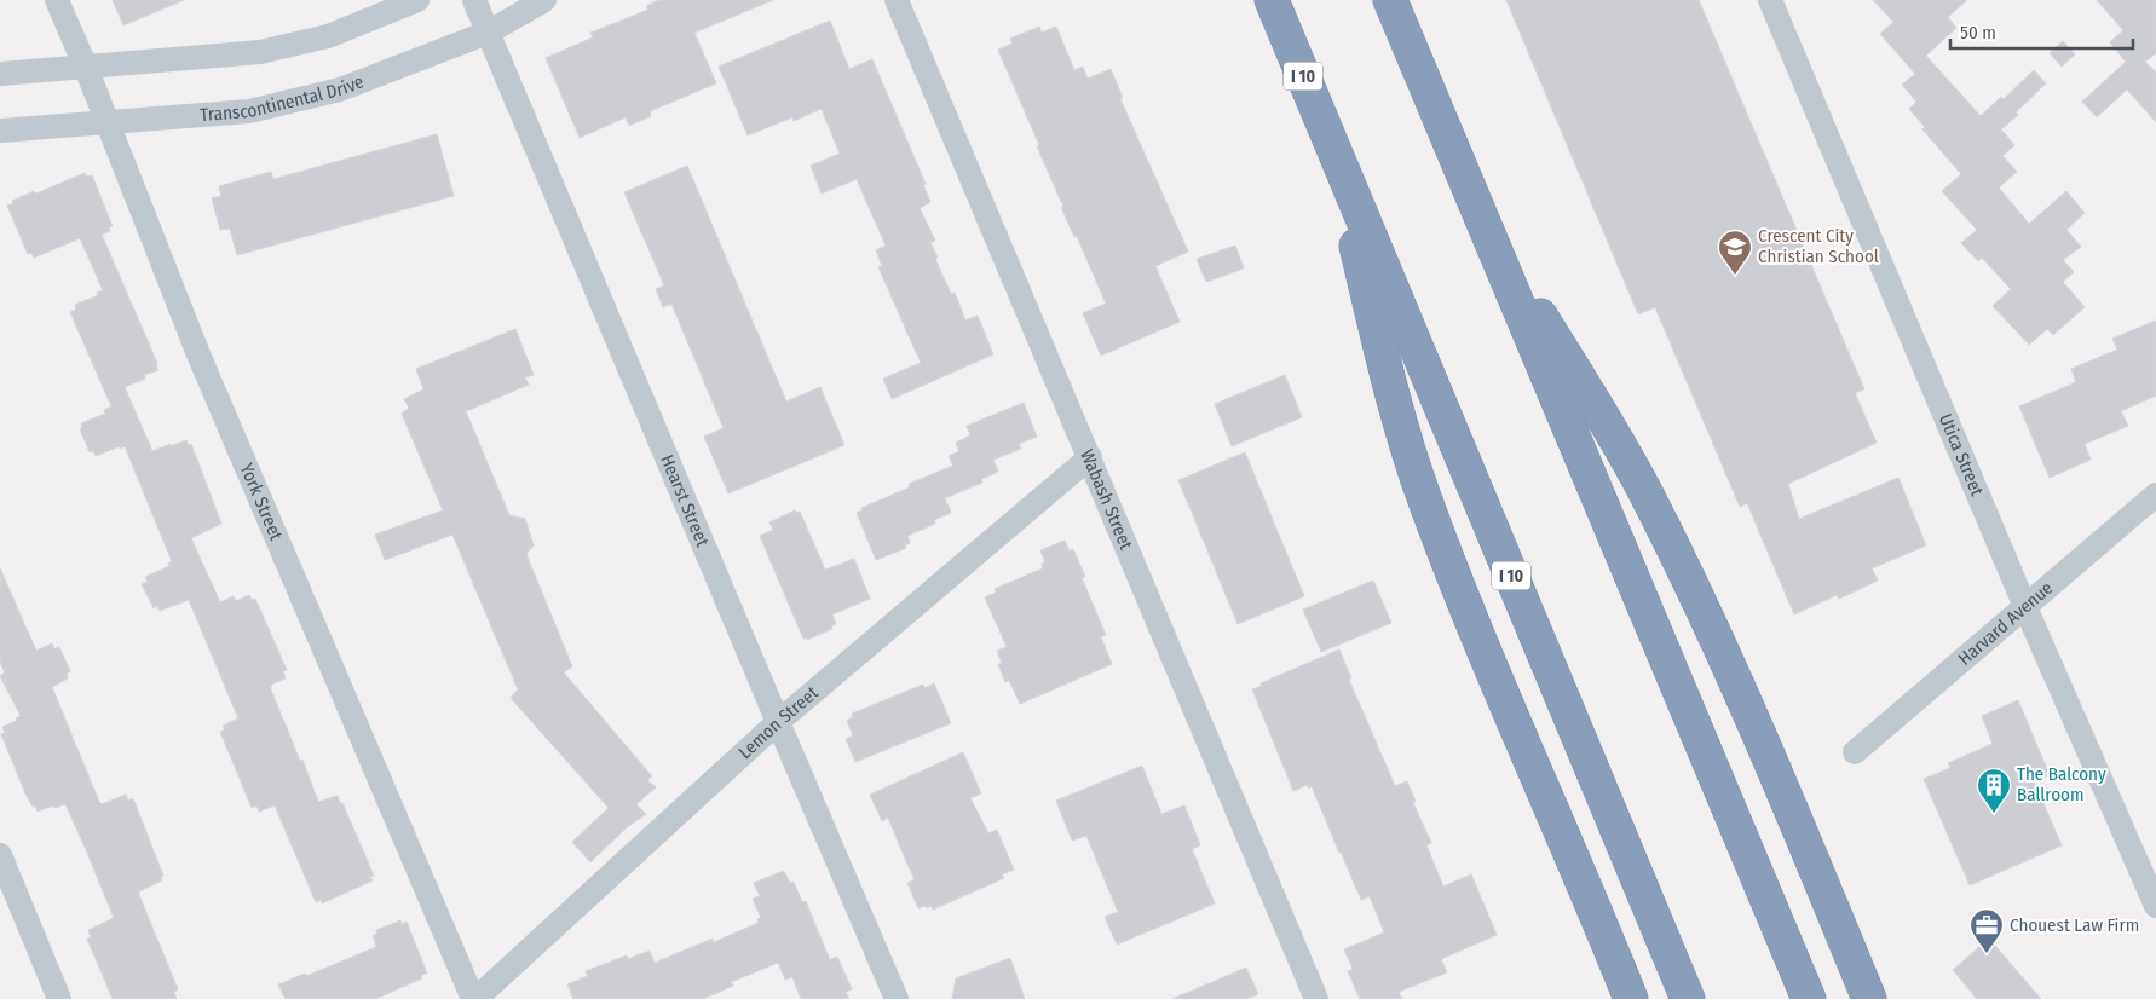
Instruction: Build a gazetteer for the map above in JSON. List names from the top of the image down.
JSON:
{
  "streets": {
    "highway": ["I 10"],
    "street": [
      "Transcontinental Drive",
      "Utica Street",
      "Hearst Street",
      "Wabash Street",
      "York Street",
      "Harvard Avenue",
      "Lemon Street"
    ]
  },
  "crossings": [
    ["Transcontinental Drive", "Hearst Street"],
    ["Transcontinental Drive", "York Street"],
    ["Utica Street", "Harvard Avenue"],
    ["Hearst Street", "Lemon Street"],
    ["Wabash Street", "Lemon Street"],
    ["York Street", "Lemon Street"]
  ],
  "places": {
    "school or university": ["Crescent City Christian School"],
    "building": ["The Balcony Ballroom"],
    "office": ["Chouest Law Firm"]
  },
  "scale_bar": "50 m"
}
